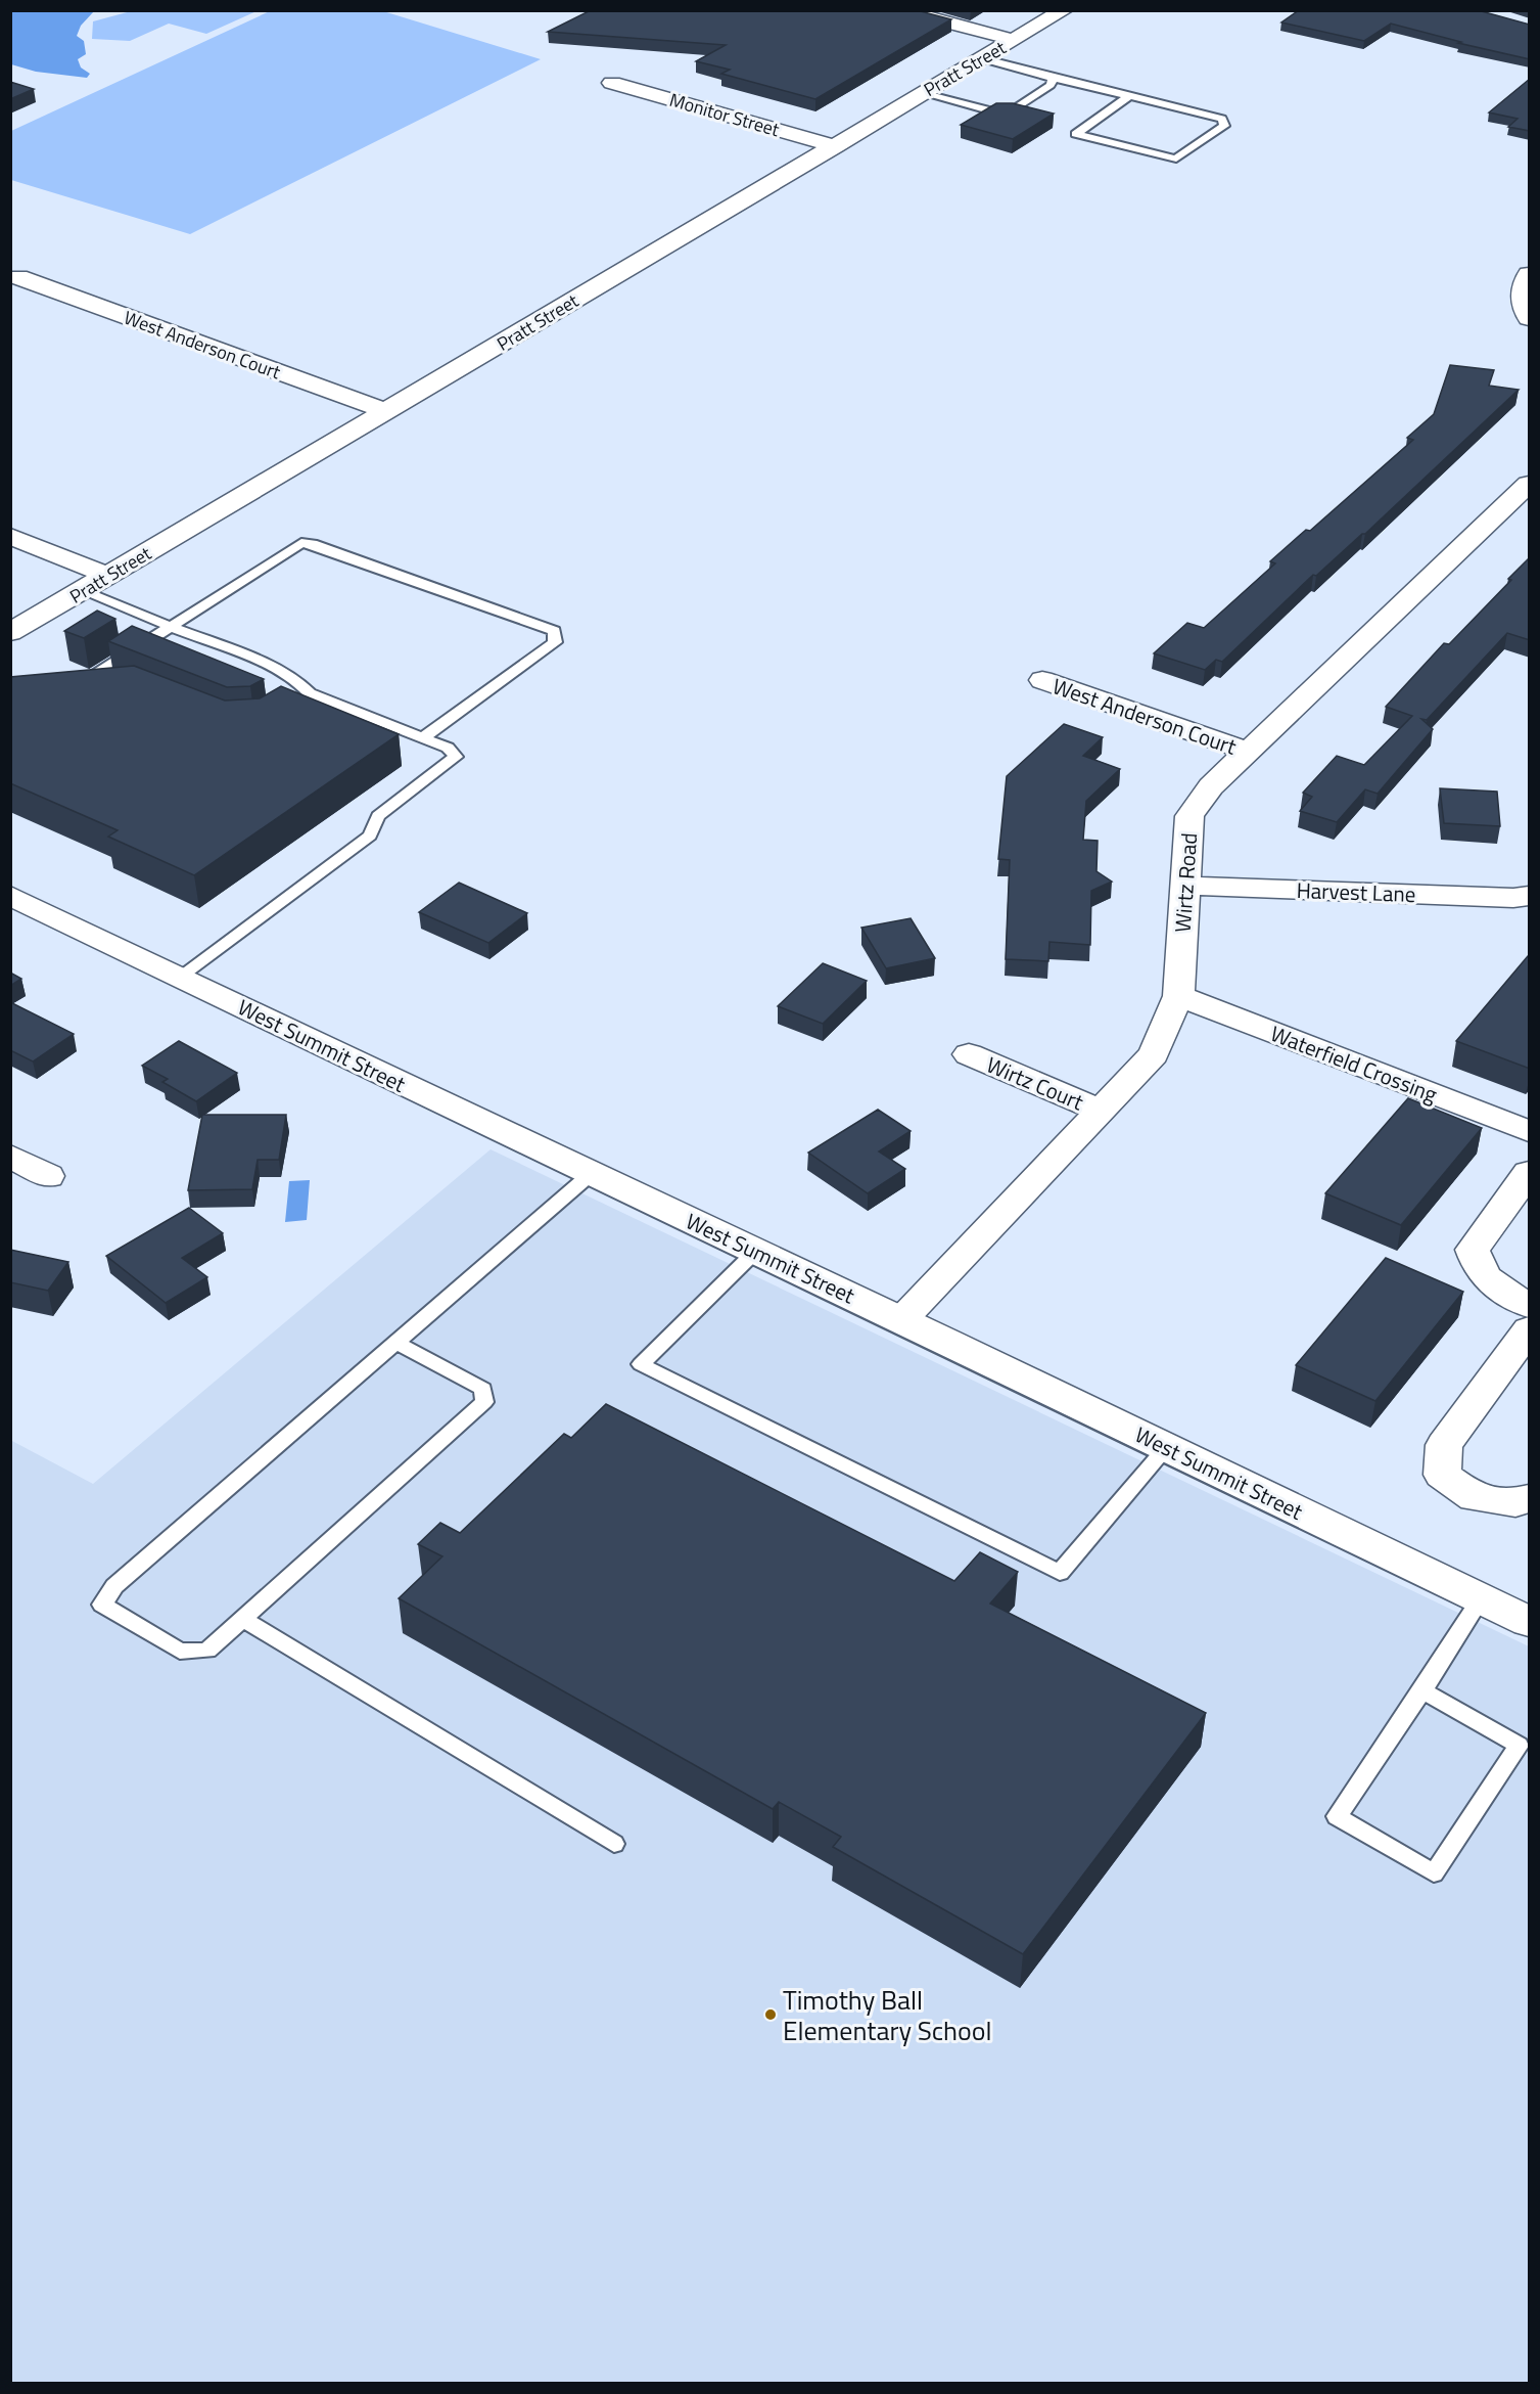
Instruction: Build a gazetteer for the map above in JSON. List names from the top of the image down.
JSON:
{
  "streets": {
    "street": [
      "Pratt Street",
      "Monitor Street",
      "West Anderson Court",
      "Wirtz Road",
      "Harvest Lane",
      "West Summit Street",
      "Waterfield Crossing",
      "Wirtz Court"
    ]
  },
  "crossings": [
    ["Pratt Street", "Monitor Street"],
    ["Pratt Street", "West Anderson Court"],
    ["West Anderson Court", "Wirtz Road"],
    ["Wirtz Road", "Harvest Lane"],
    ["Wirtz Road", "West Summit Street"],
    ["Wirtz Road", "Waterfield Crossing"],
    ["Wirtz Road", "Wirtz Court"]
  ],
  "places": ["Timothy Ball Elementary School"]
}
